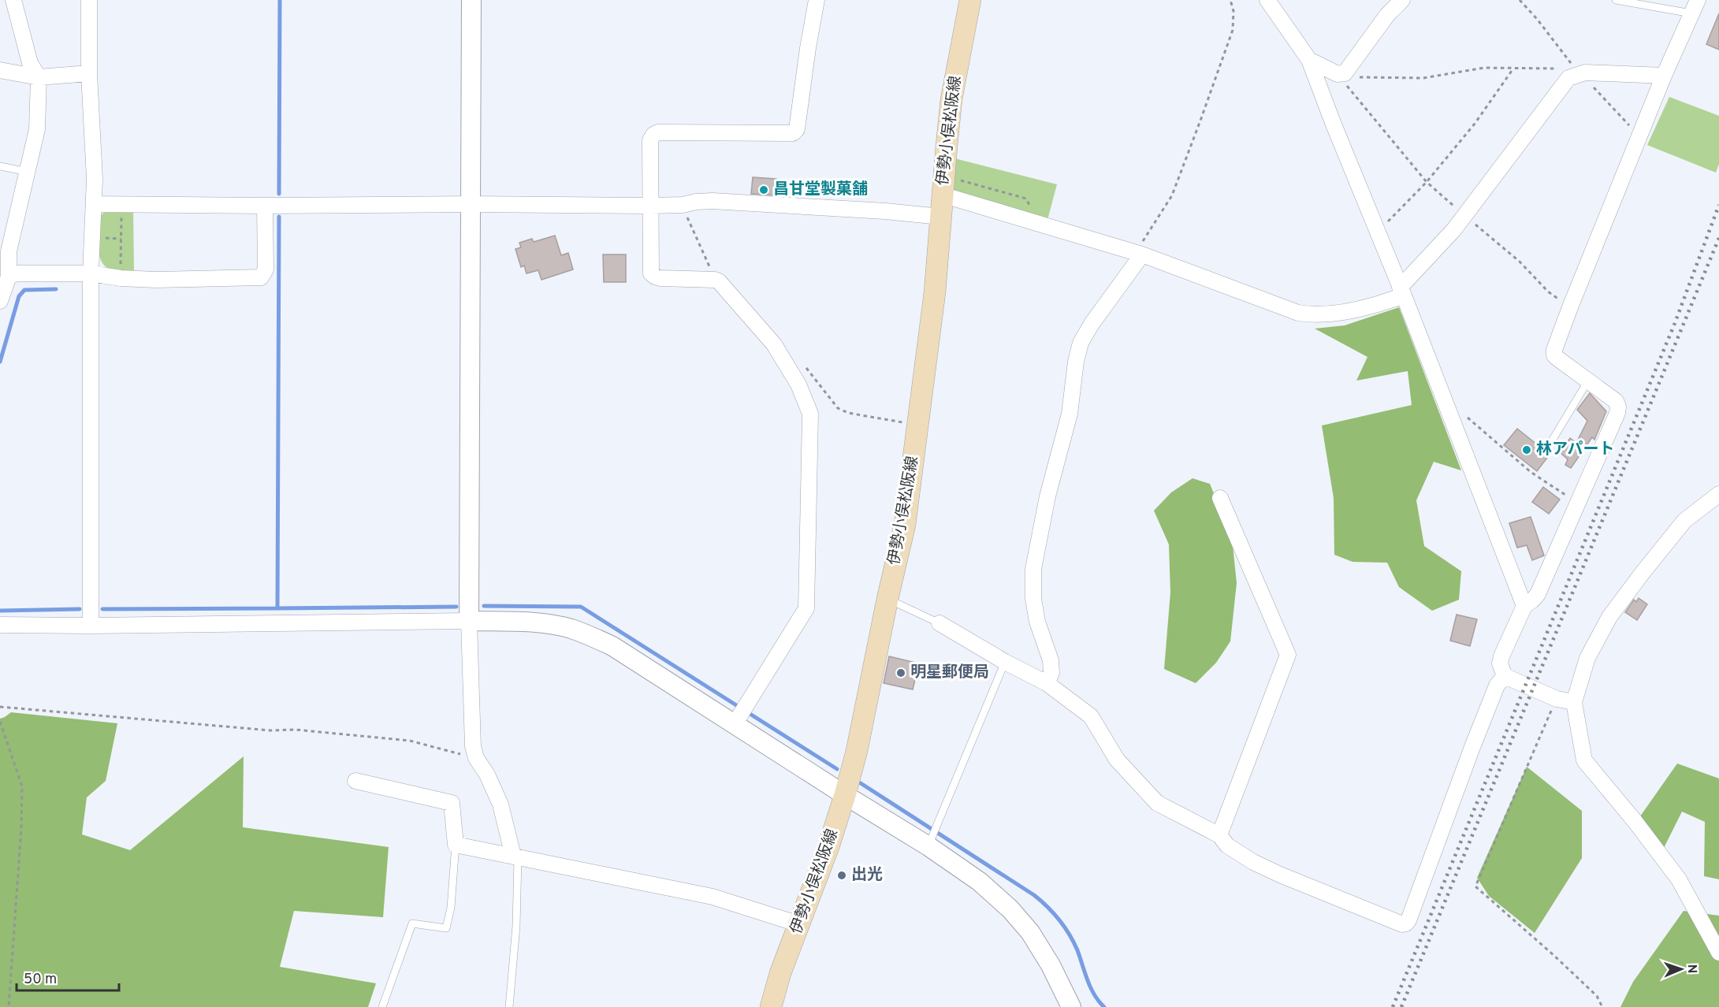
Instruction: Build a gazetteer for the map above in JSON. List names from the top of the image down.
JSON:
{
  "streets": {
    "main road": ["伊勢小俣松阪線"]
  },
  "places": [
    "昌甘堂製菓舗",
    "林アパート",
    "明星郵便局",
    "出光"
  ],
  "scale_bar": "50 m",
  "north": "right"
}
